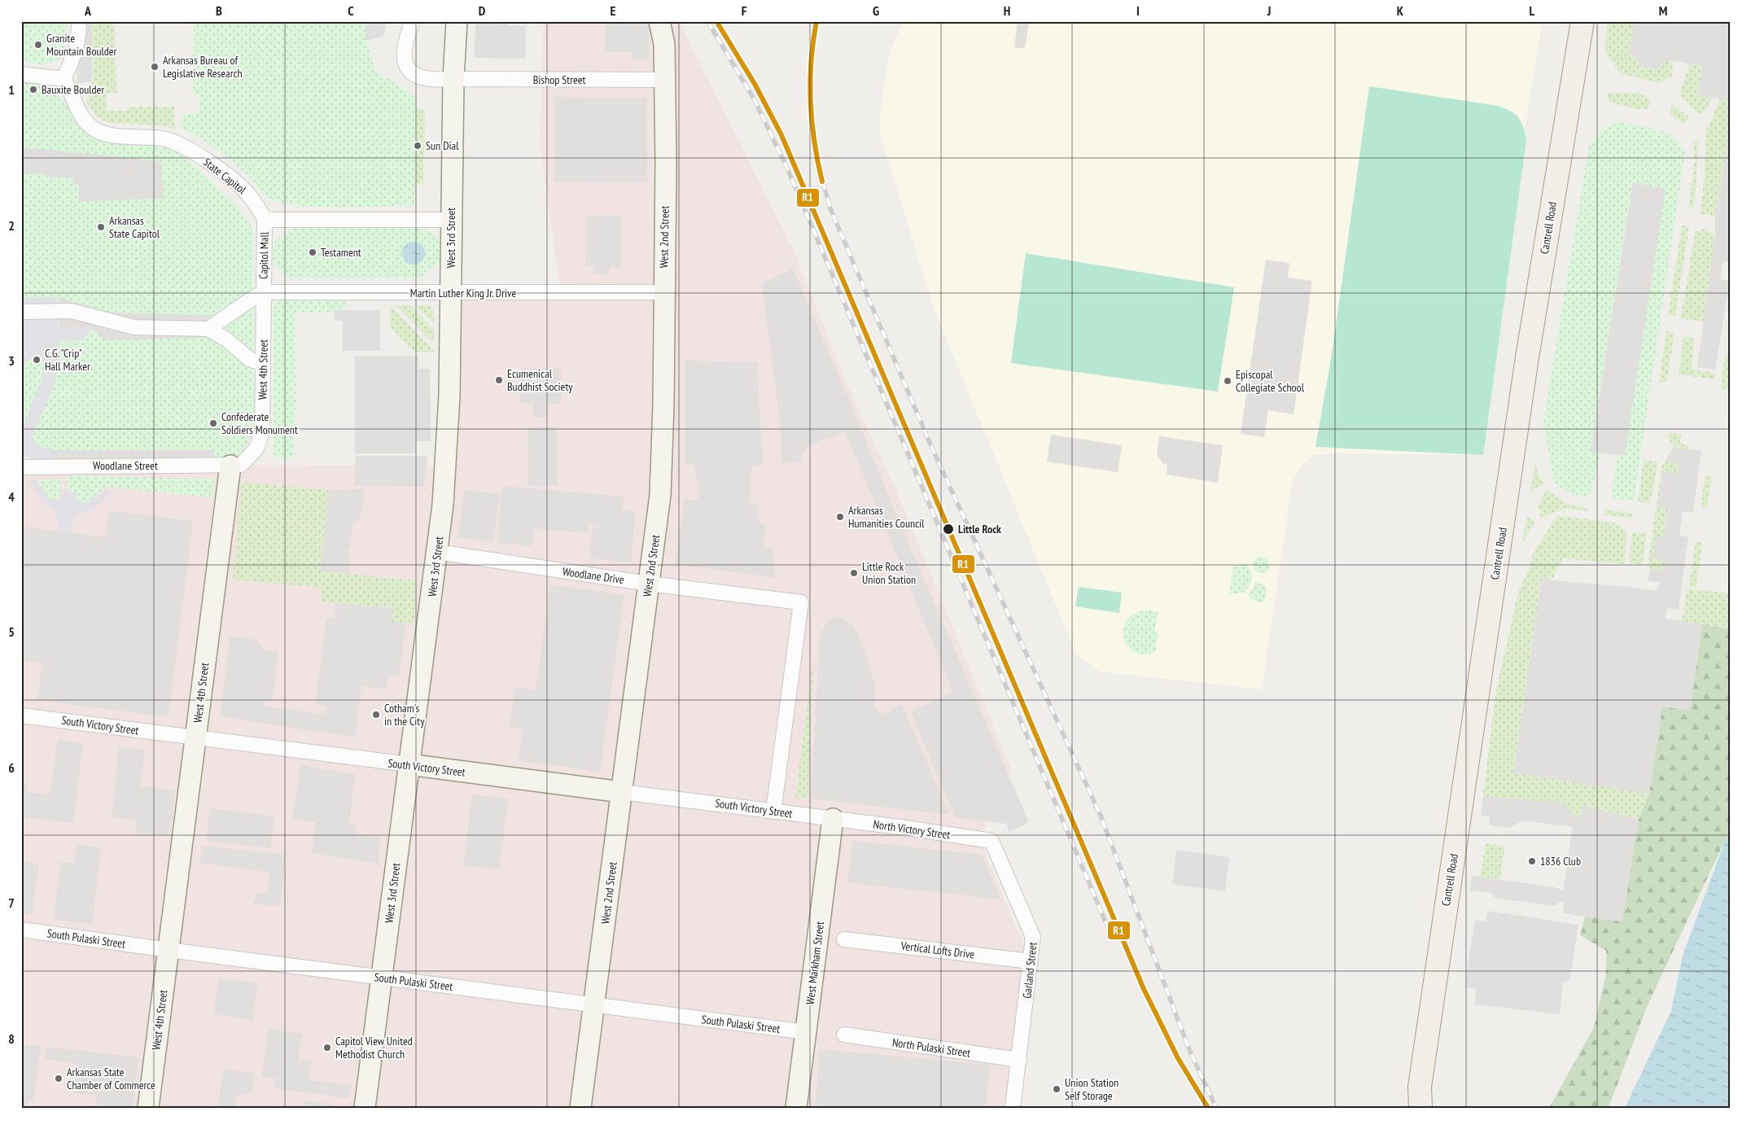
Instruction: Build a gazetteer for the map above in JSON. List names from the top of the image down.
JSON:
{
  "streets": {
    "main road": ["Cantrell Road"],
    "street": [
      "Bishop Street",
      "State Capitol",
      "West 2nd Street",
      "West 3rd Street",
      "Capitol Mall",
      "Martin Luther King Jr. Drive",
      "West 4th Street",
      "Woodlane Street",
      "Woodlane Drive",
      "South Victory Street",
      "North Victory Street",
      "South Pulaski Street",
      "Vertical Lofts Drive",
      "West Markham Street",
      "Garland Street",
      "North Pulaski Street"
    ]
  },
  "crossings": [
    ["Bishop Street", "West 2nd Street"],
    ["Bishop Street", "West 3rd Street"],
    ["State Capitol", "Capitol Mall"],
    ["West 2nd Street", "Martin Luther King Jr. Drive"],
    ["West 2nd Street", "Woodlane Drive"],
    ["West 2nd Street", "South Victory Street"],
    ["West 2nd Street", "South Pulaski Street"],
    ["West 3rd Street", "Martin Luther King Jr. Drive"],
    ["West 3rd Street", "Woodlane Drive"],
    ["West 3rd Street", "South Victory Street"],
    ["West 3rd Street", "South Pulaski Street"],
    ["Capitol Mall", "Martin Luther King Jr. Drive"],
    ["Capitol Mall", "West 4th Street"],
    ["Martin Luther King Jr. Drive", "West 4th Street"],
    ["West 4th Street", "Woodlane Street"],
    ["West 4th Street", "South Victory Street"],
    ["West 4th Street", "South Pulaski Street"],
    ["Woodlane Drive", "South Victory Street"],
    ["South Victory Street", "North Victory Street"],
    ["South Victory Street", "West Markham Street"],
    ["North Victory Street", "West Markham Street"],
    ["North Victory Street", "Garland Street"],
    ["South Pulaski Street", "West Markham Street"],
    ["Vertical Lofts Drive", "Garland Street"],
    ["Garland Street", "North Pulaski Street"]
  ],
  "places": [
    "Granite Mountain Boulder",
    "Arkansas Bureau of Legislative Research",
    "Bauxite Boulder",
    "Sun Dial",
    "Arkansas State Capitol",
    "Testament",
    "C.G. \"Crip\" Hall Marker",
    "Ecumenical Buddhist Society",
    "Episcopal Collegiate School",
    "Confederate Soldiers Monument",
    "Arkansas Humanities Council",
    "Little Rock",
    "Little Rock Union Station",
    "Cotham's in the City",
    "1836 Club",
    "Capitol View United Methodist Church",
    "Arkansas State Chamber of Commerce",
    "Union Station Self Storage"
  ],
  "lines": ["transit line R1"],
  "grid": {
    "columns": [
      "A",
      "B",
      "C",
      "D",
      "E",
      "F",
      "G",
      "H",
      "I",
      "J",
      "K",
      "L",
      "M"
    ],
    "rows": [
      "1",
      "2",
      "3",
      "4",
      "5",
      "6",
      "7",
      "8"
    ]
  }
}
